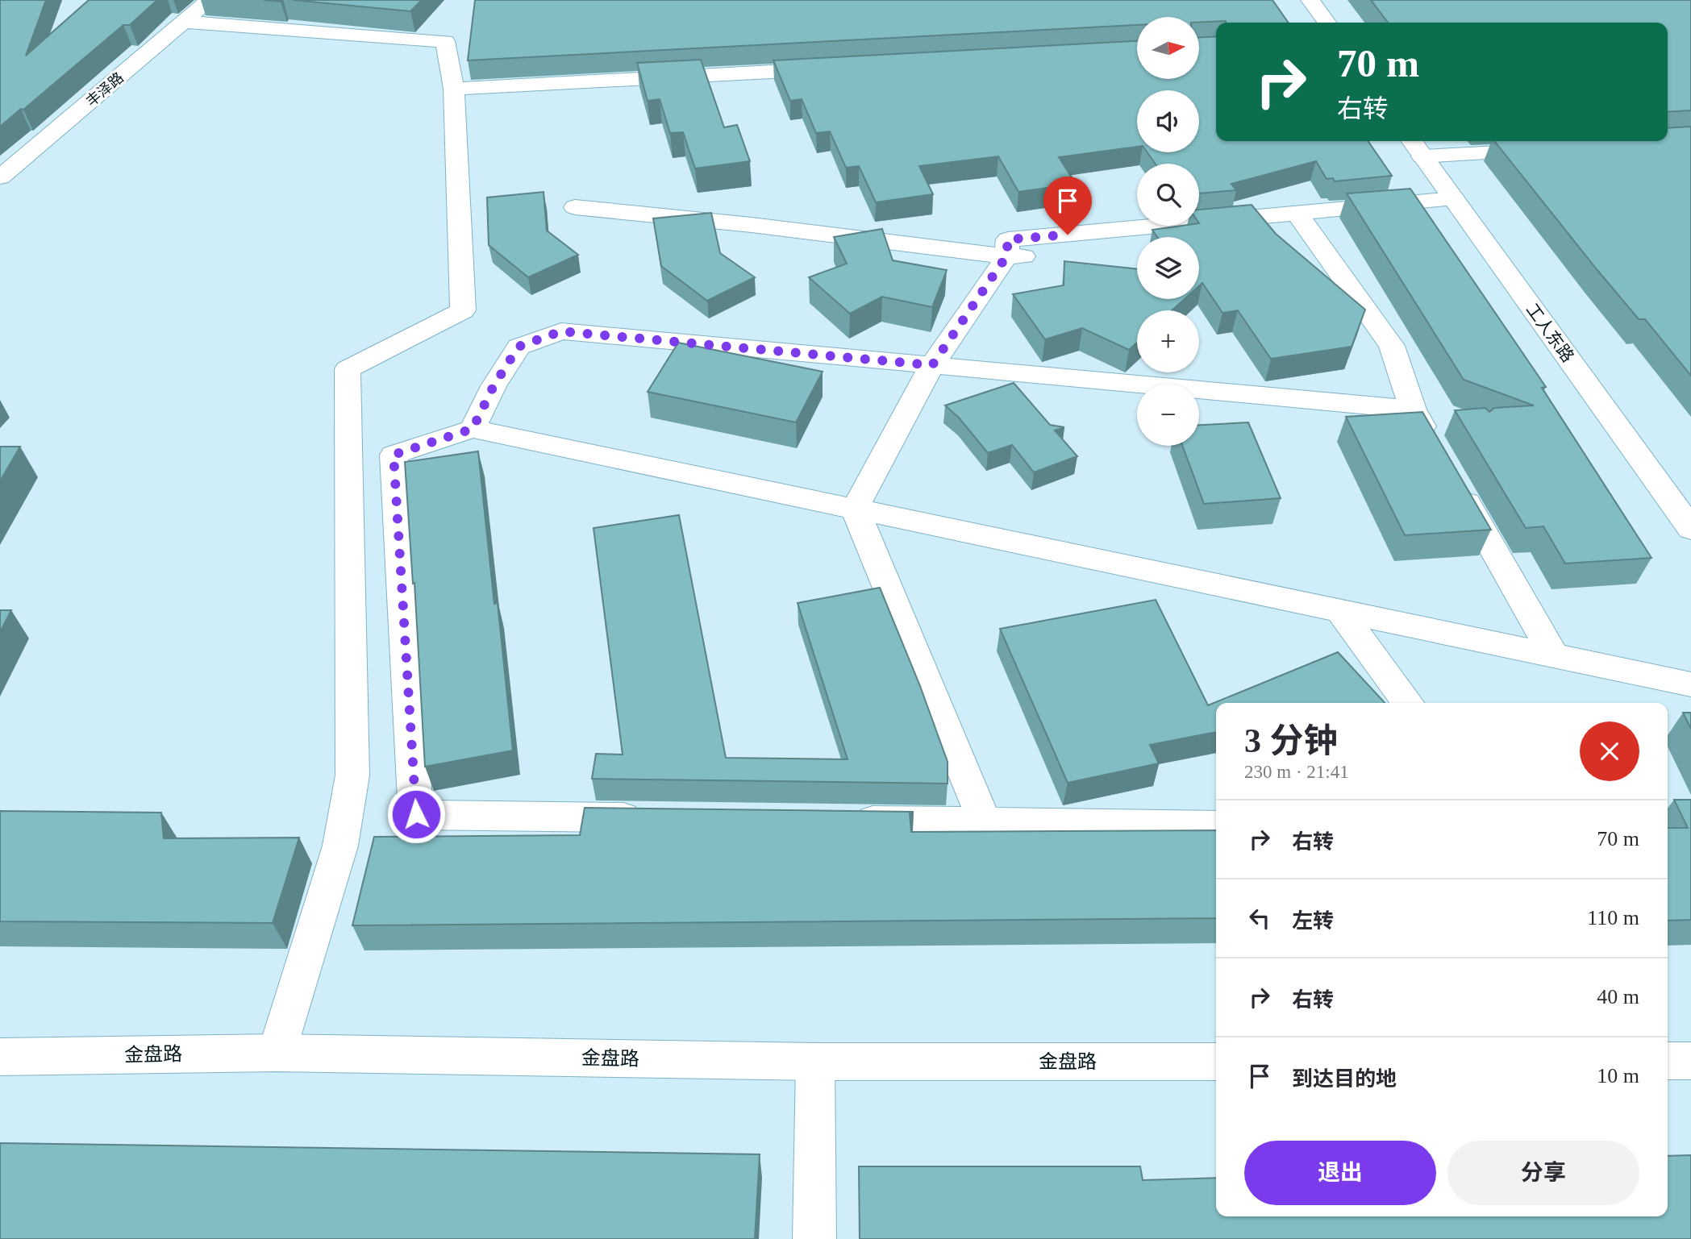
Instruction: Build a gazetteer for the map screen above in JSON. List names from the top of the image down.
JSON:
{
  "streets": {
    "street": ["丰泽路", "工人东路", "金盘路"]
  },
  "north": "right",
  "page": {
    "map_buttons": ["+", "−"],
    "turn": ["70 m", "右转"],
    "heading": ["3 分钟", "230 m · 21:41"],
    "list": [
      {
        "name": "右转",
        "value": "70 m"
      },
      {
        "name": "左转",
        "value": "110 m"
      },
      {
        "name": "右转",
        "value": "40 m"
      },
      {
        "name": "到达目的地",
        "value": "10 m"
      }
    ],
    "buttons": ["退出", "分享"]
  }
}
